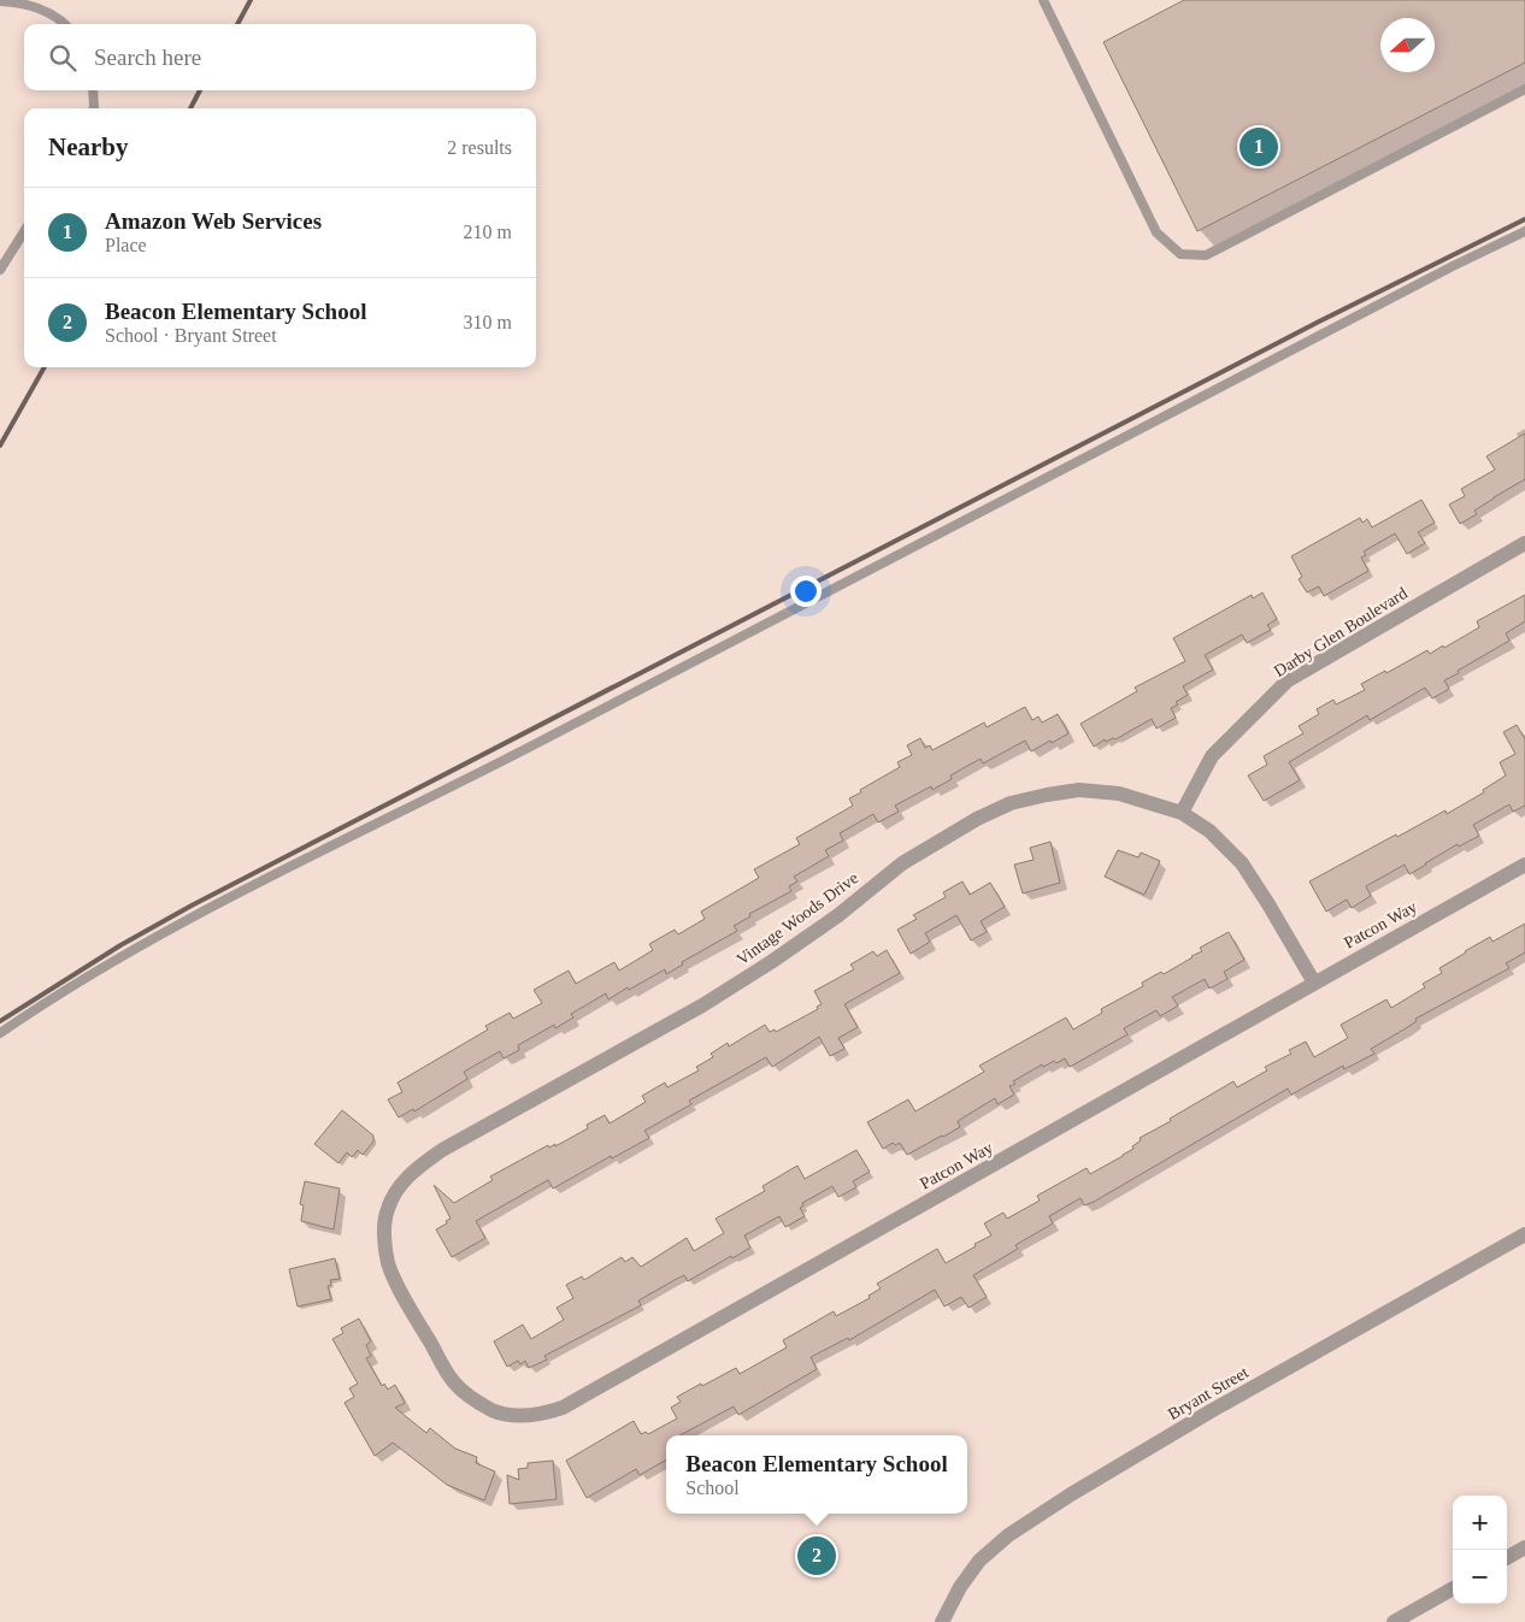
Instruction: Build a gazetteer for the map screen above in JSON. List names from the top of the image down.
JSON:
{
  "streets": {
    "street": [
      "Darby Glen Boulevard",
      "Vintage Woods Drive",
      "Patcon Way",
      "Bryant Street"
    ]
  },
  "crossings": [
    ["Darby Glen Boulevard", "Vintage Woods Drive"],
    ["Vintage Woods Drive", "Patcon Way"]
  ],
  "north": "left",
  "page": {
    "search": "Search here",
    "heading": ["Nearby", "2 results"],
    "pins": ["1", "2"],
    "list": [
      {
        "mark": "1",
        "name": "Amazon Web Services",
        "note": "Place",
        "value": "210 m"
      },
      {
        "mark": "2",
        "name": "Beacon Elementary School",
        "note": "School · Bryant Street",
        "value": "310 m"
      }
    ],
    "popup": ["Beacon Elementary School", "School"],
    "map_buttons": ["+", "−"]
  }
}
